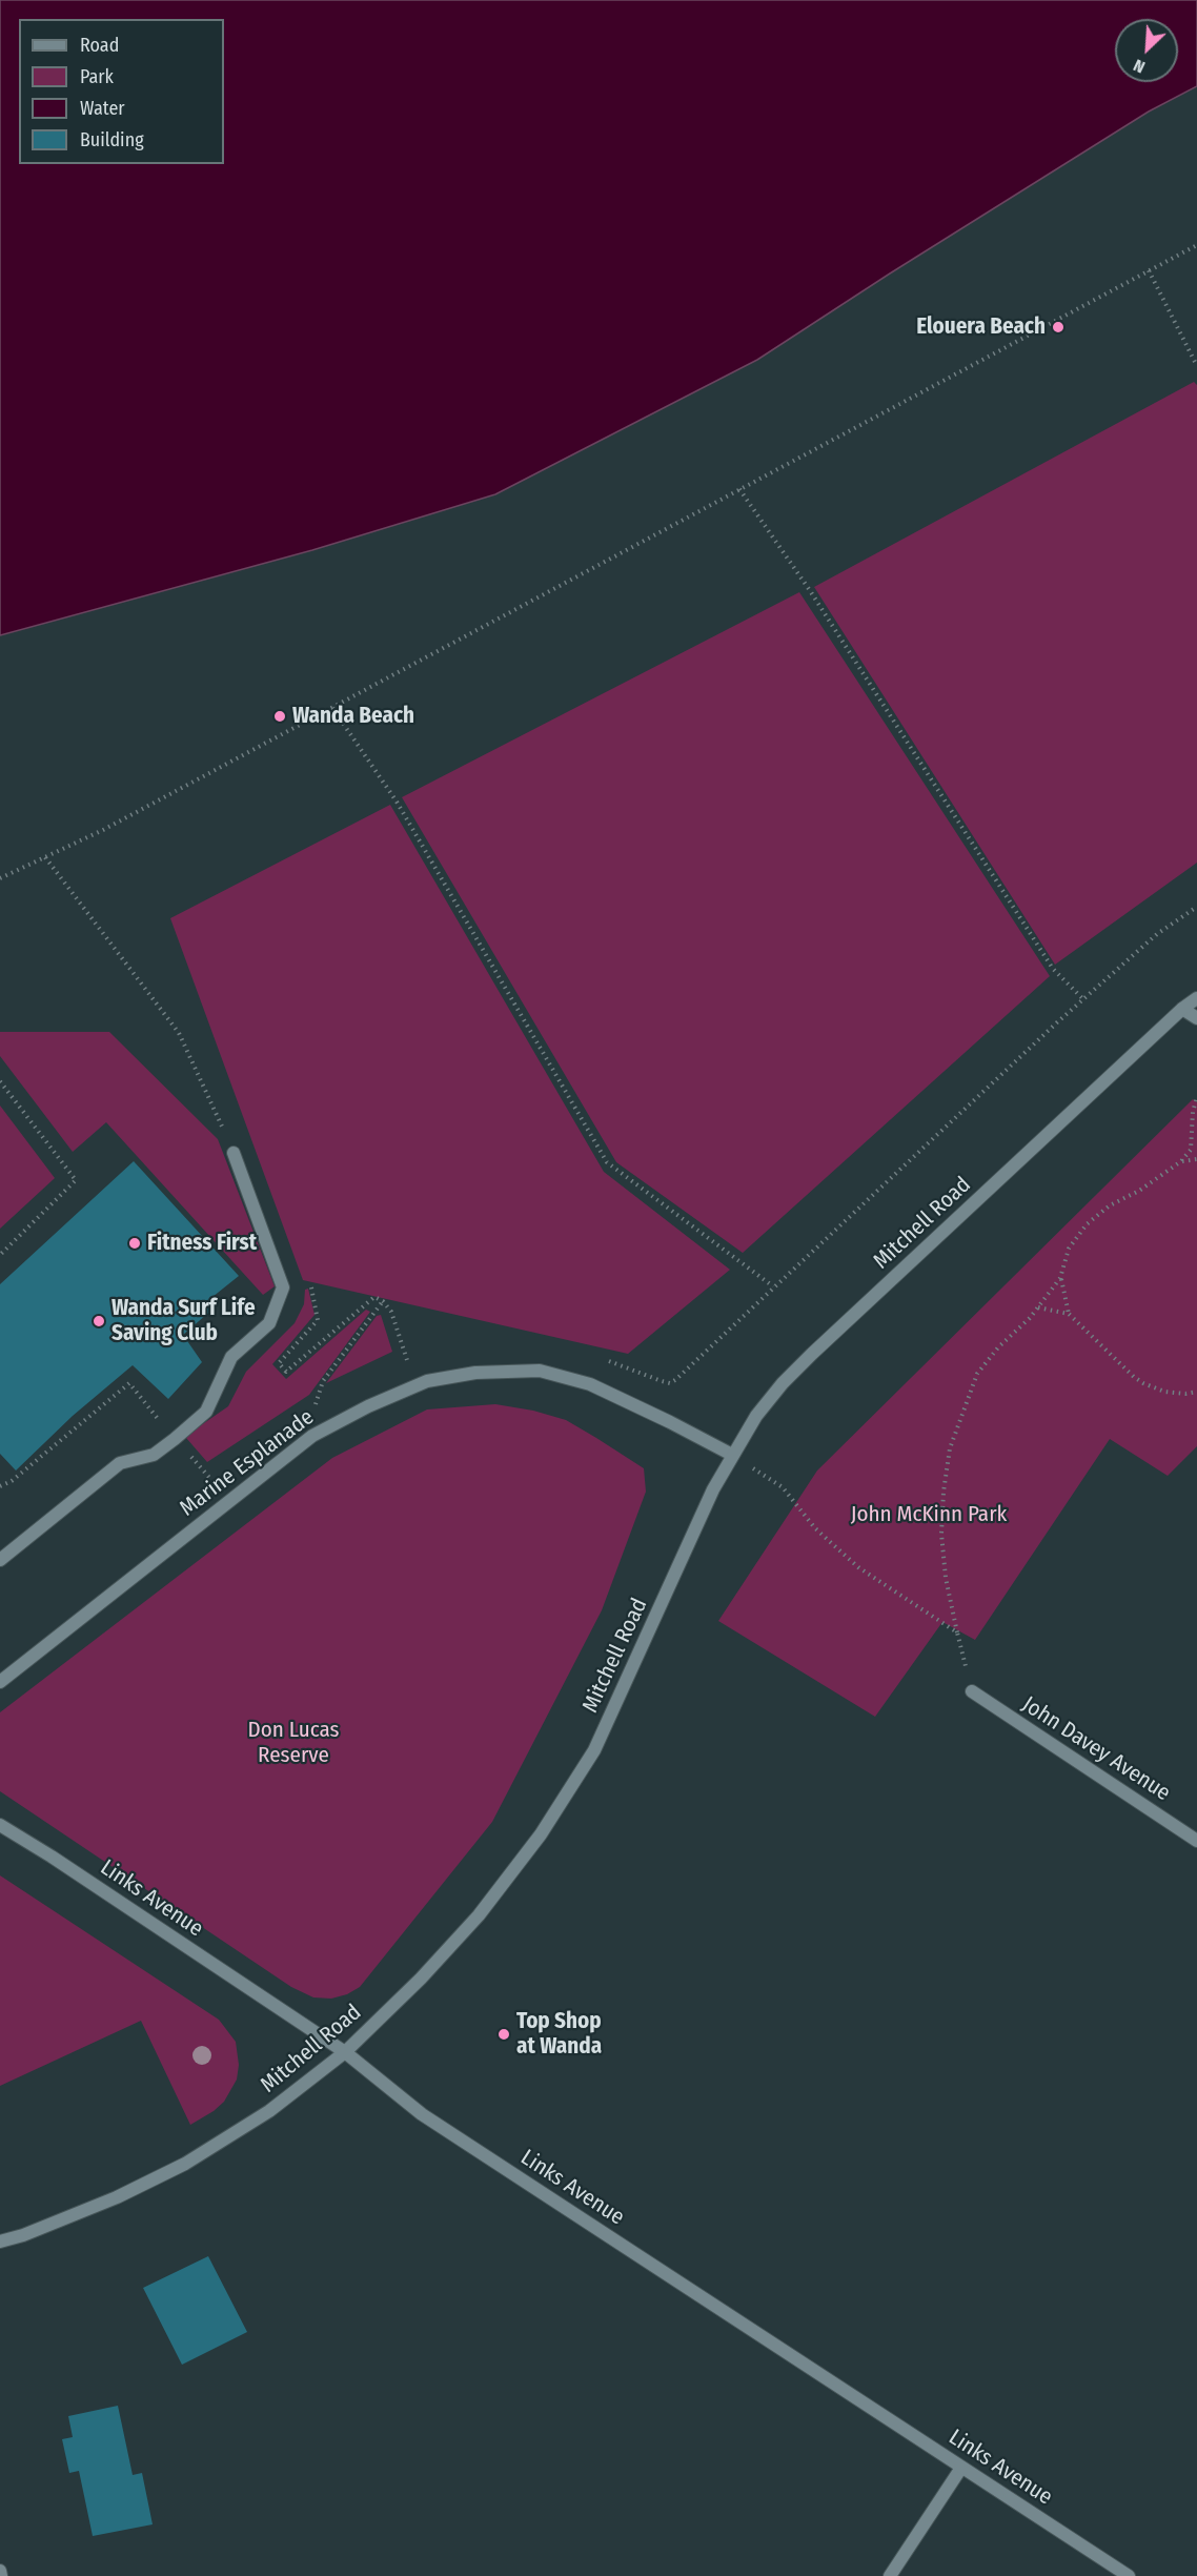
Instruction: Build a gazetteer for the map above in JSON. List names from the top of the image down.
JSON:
{
  "streets": {
    "street": [
      "Mitchell Road",
      "Marine Esplanade",
      "John Davey Avenue",
      "Links Avenue"
    ]
  },
  "crossings": [
    ["Mitchell Road", "Marine Esplanade"],
    ["Mitchell Road", "Links Avenue"]
  ],
  "parks": ["John McKinn Park", "Don Lucas Reserve"],
  "places": [
    "Elouera Beach",
    "Wanda Beach",
    "Fitness First",
    "Wanda Surf Life Saving Club",
    "Top Shop at Wanda"
  ],
  "legend": [
    "Road",
    "Park",
    "Water",
    "Building"
  ],
  "north": "bottom left"
}
